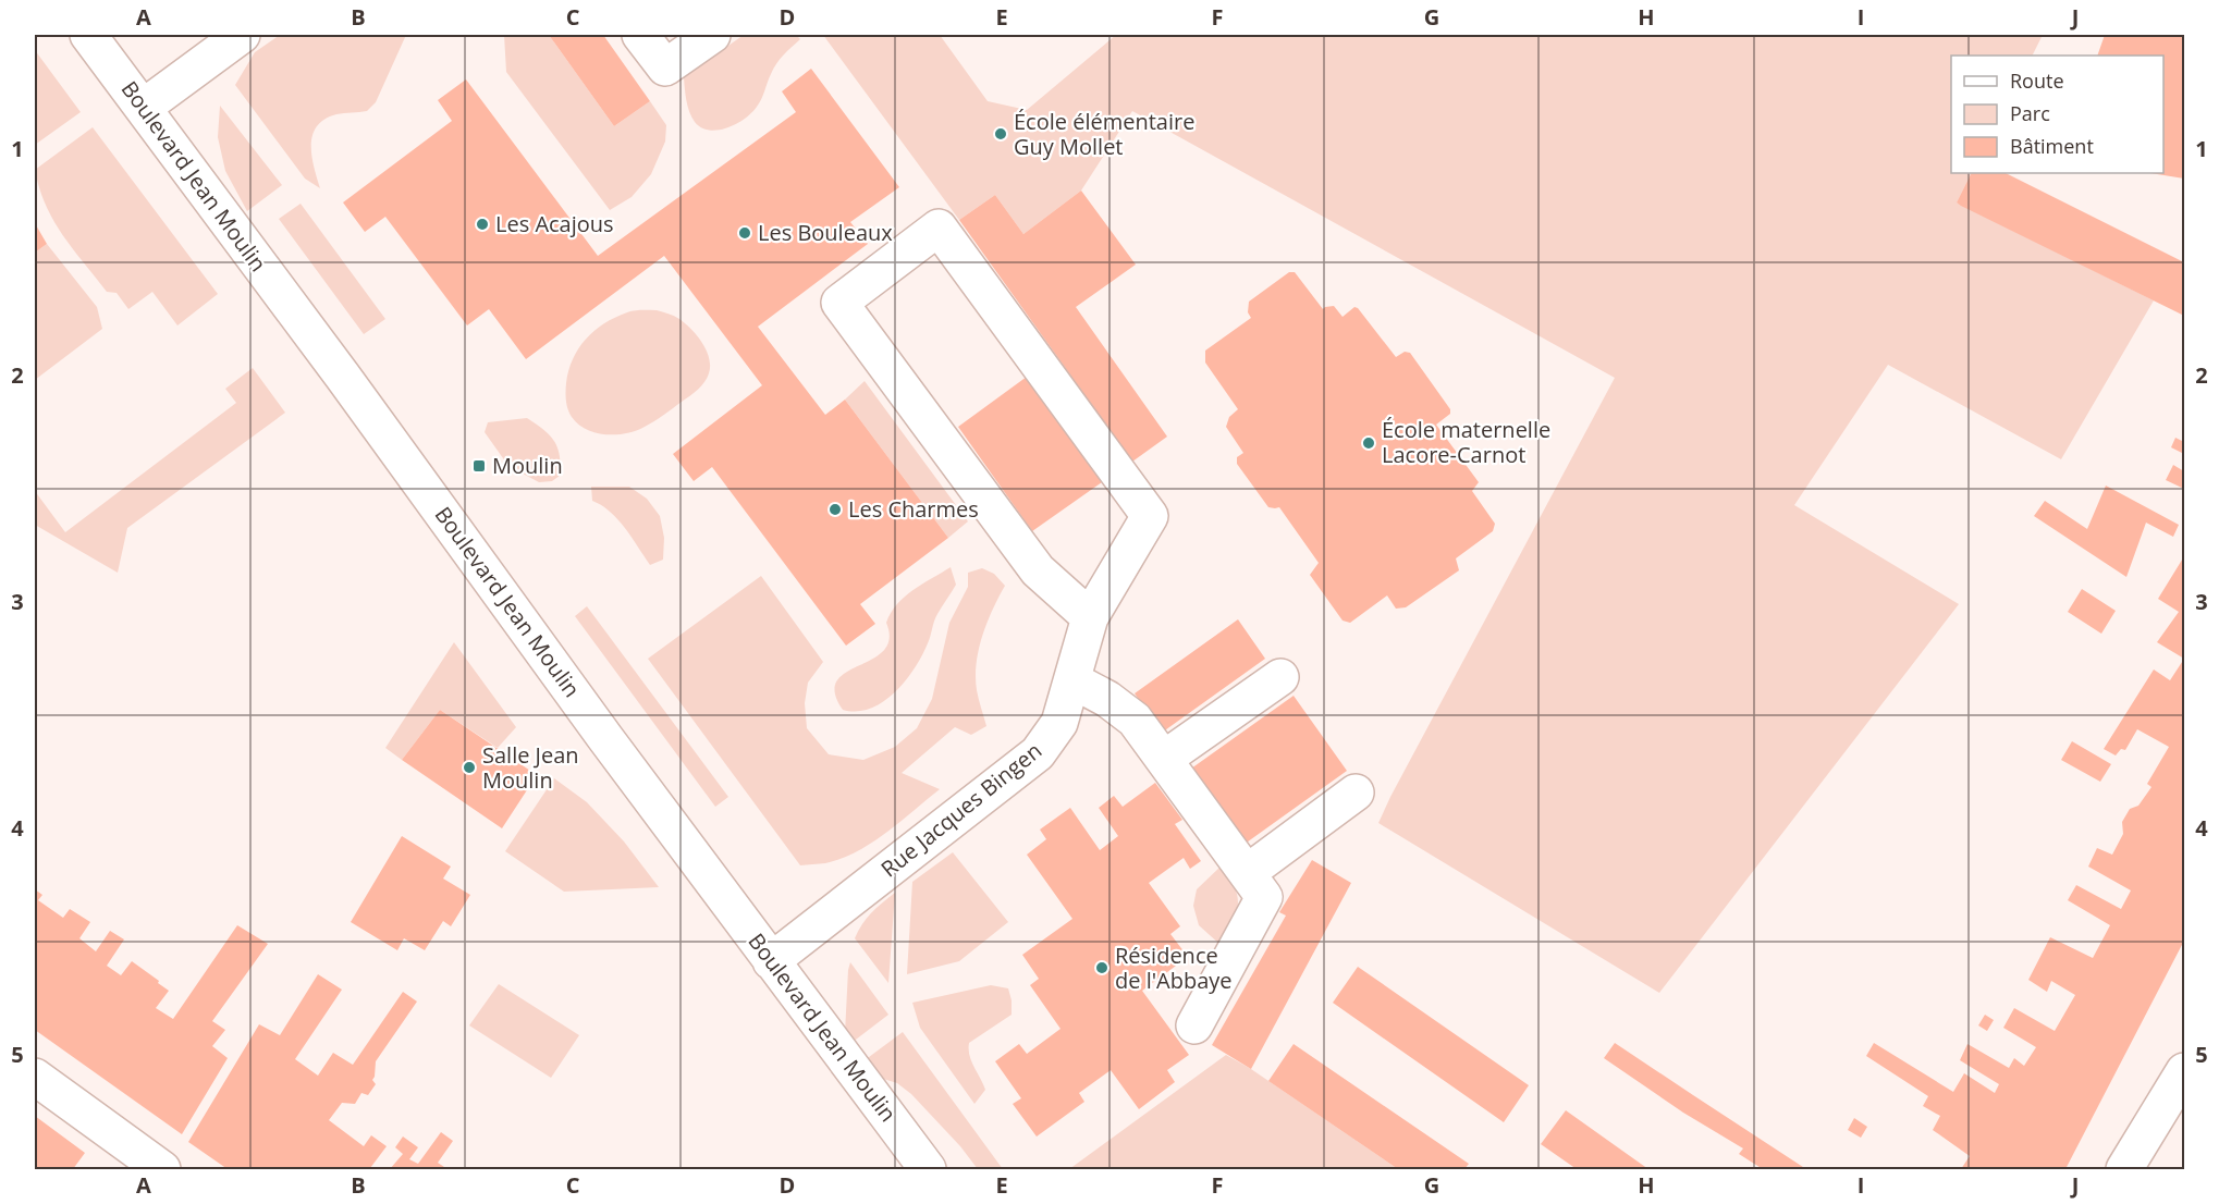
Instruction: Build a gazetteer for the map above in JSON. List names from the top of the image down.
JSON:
{
  "streets": {
    "street": ["Boulevard Jean Moulin", "Rue Jacques Bingen"]
  },
  "crossings": [
    ["Boulevard Jean Moulin", "Rue Jacques Bingen"]
  ],
  "places": {
    "other": [
      "École élémentaire Guy Mollet",
      "Les Acajous",
      "Les Bouleaux",
      "École maternelle Lacore-Carnot",
      "Les Charmes",
      "Salle Jean Moulin",
      "Résidence de l'Abbaye"
    ],
    "transit": ["Moulin"]
  },
  "legend": ["Route", "Parc", "Bâtiment"],
  "grid": {
    "columns": [
      "A",
      "B",
      "C",
      "D",
      "E",
      "F",
      "G",
      "H",
      "I",
      "J"
    ],
    "rows": [
      "1",
      "2",
      "3",
      "4",
      "5"
    ]
  }
}
